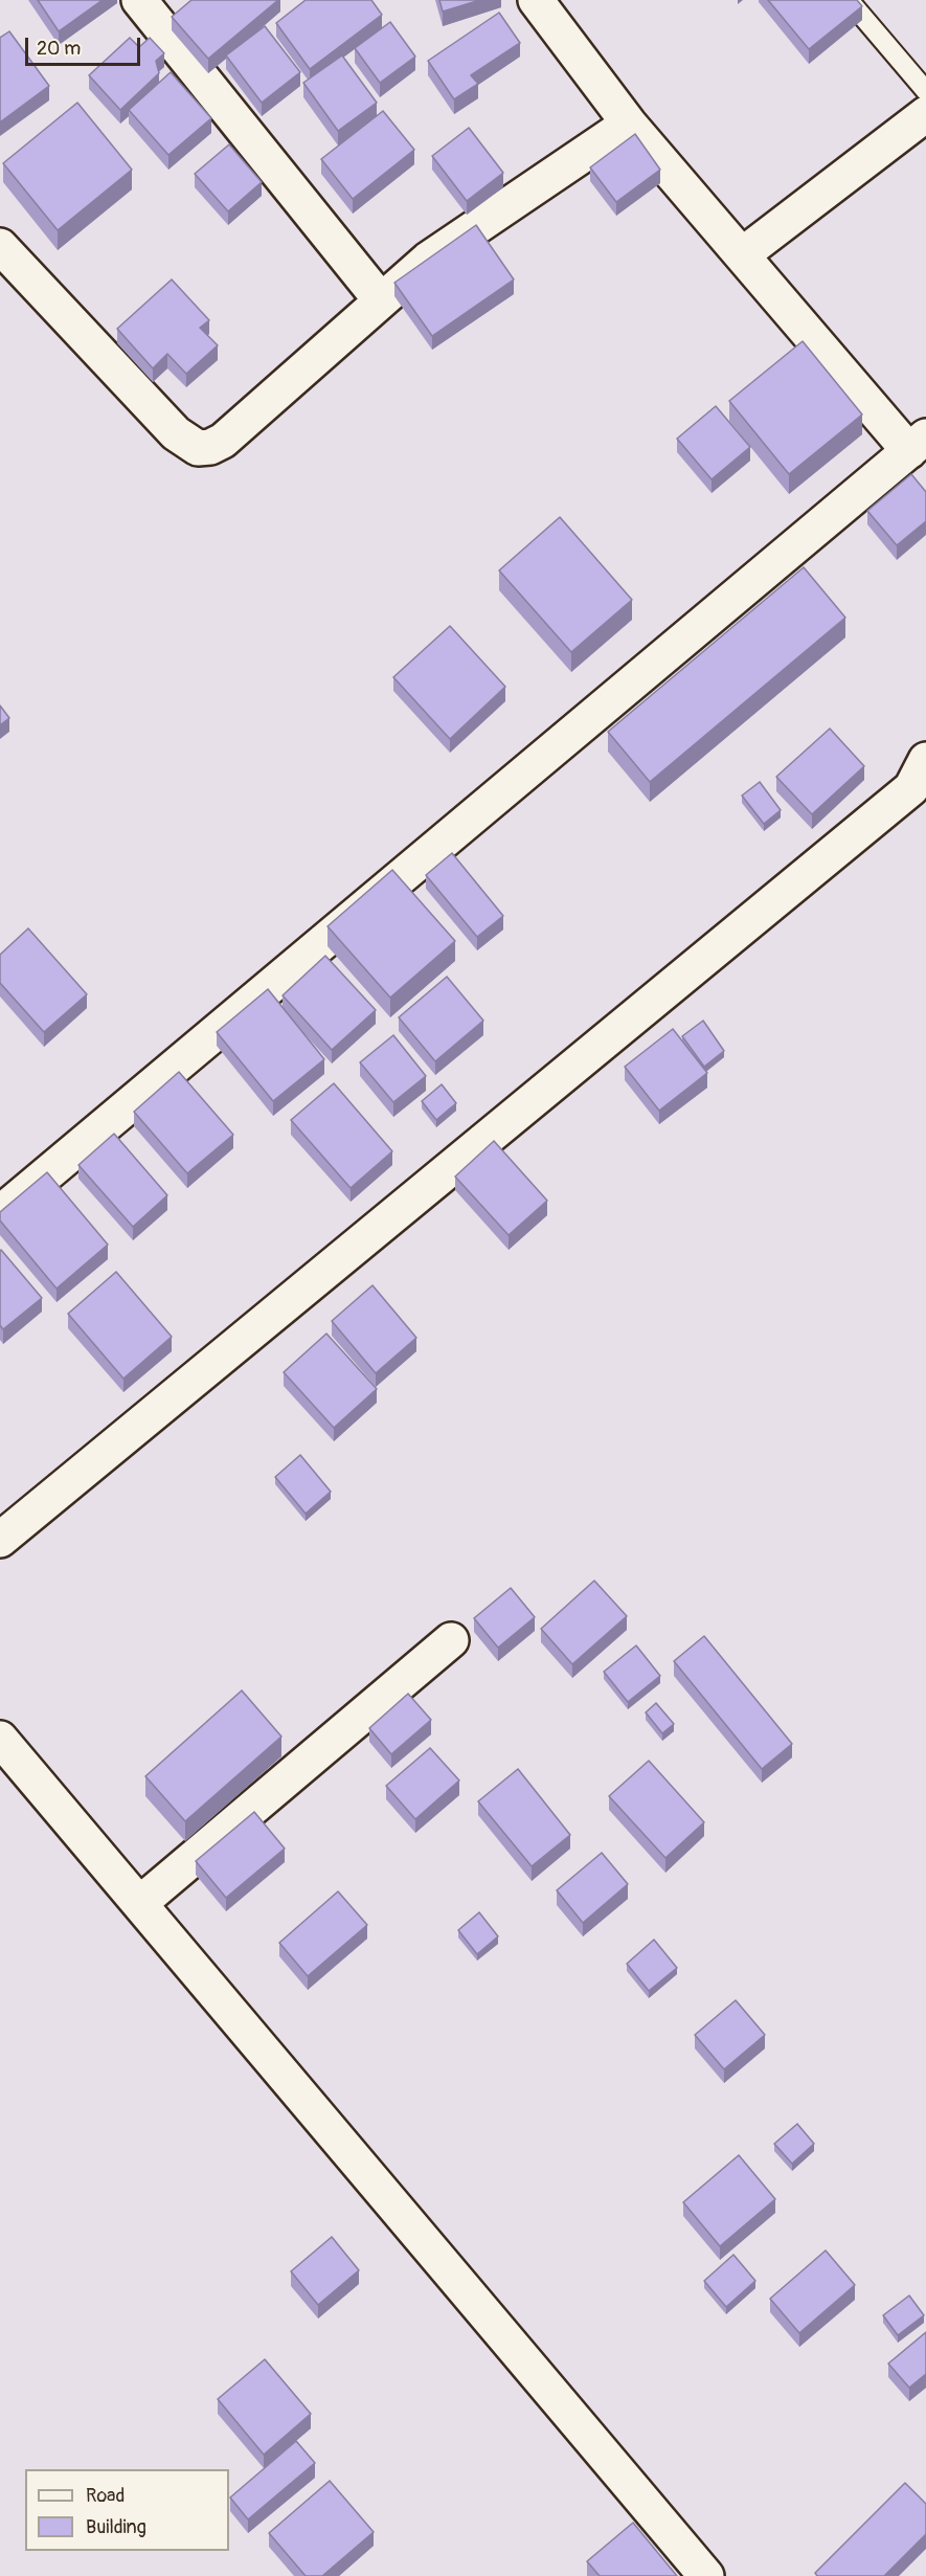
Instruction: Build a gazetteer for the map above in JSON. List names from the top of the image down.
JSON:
{
  "legend": ["Road", "Building"],
  "scale_bar": "20 m"
}
